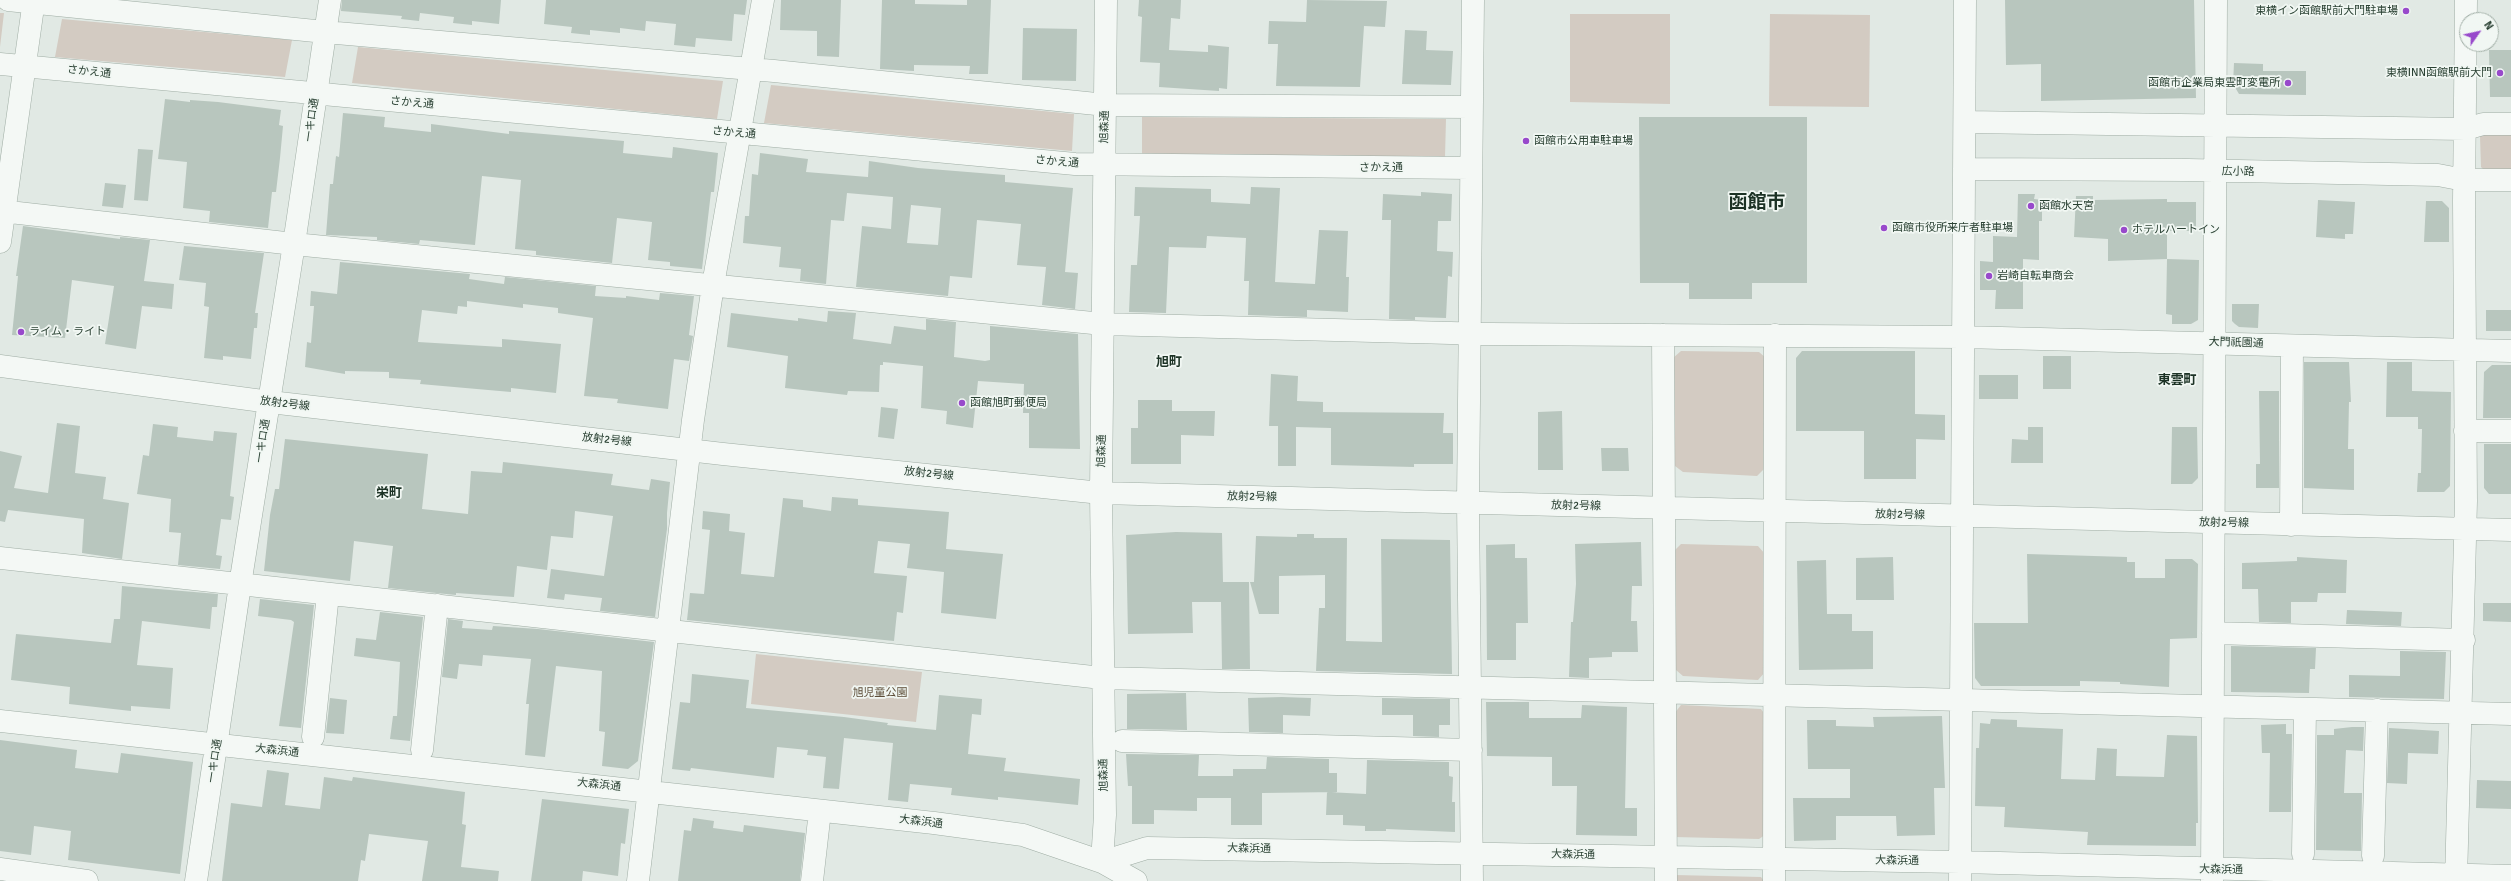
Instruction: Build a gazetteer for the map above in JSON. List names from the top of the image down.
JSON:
{
  "streets": {
    "street": [
      "さかえ通",
      "一キロ通",
      "旭森通",
      "広小路",
      "大門祇園通",
      "放射2号線",
      "大森浜通"
    ]
  },
  "crossings": [
    ["さかえ通", "一キロ通"],
    ["さかえ通", "旭森通"],
    ["一キロ通", "大門祇園通"],
    ["一キロ通", "放射2号線"],
    ["一キロ通", "大森浜通"],
    ["旭森通", "大門祇園通"],
    ["旭森通", "放射2号線"],
    ["旭森通", "大森浜通"]
  ],
  "districts": [
    "函館市",
    "旭町",
    "東雲町",
    "栄町"
  ],
  "parks": ["旭児童公園"],
  "places": [
    "東横イン函館駅前大門駐車場",
    "東横INN函館駅前大門",
    "函館市企業局東雲町変電所",
    "函館市公用車駐車場",
    "函館水天宮",
    "函館市役所来庁者駐車場",
    "ホテルハートイン",
    "岩崎自転車商会",
    "ライム・ライト",
    "函館旭町郵便局"
  ],
  "north": "top right"
}
